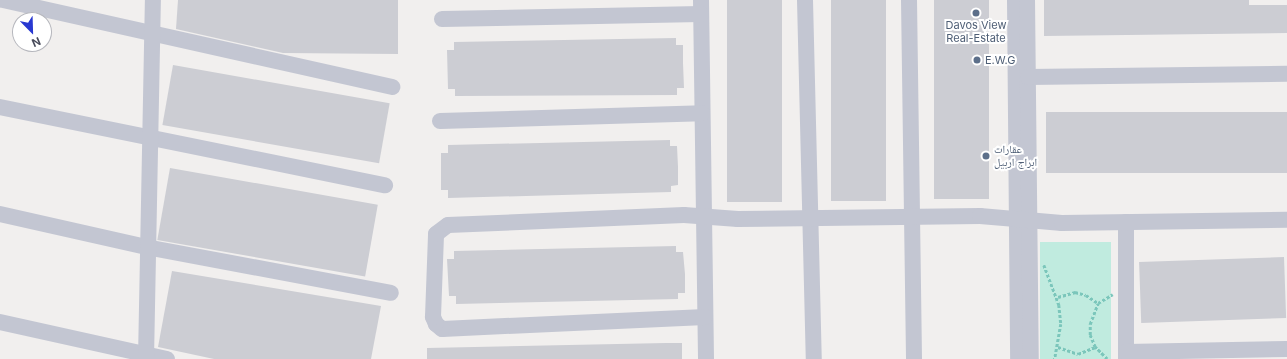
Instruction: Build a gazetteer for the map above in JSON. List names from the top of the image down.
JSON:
{
  "places": ["Davos View Real-Estate", "E.W.G", "عقارات ابراج اربیل"],
  "north": "bottom right"
}
